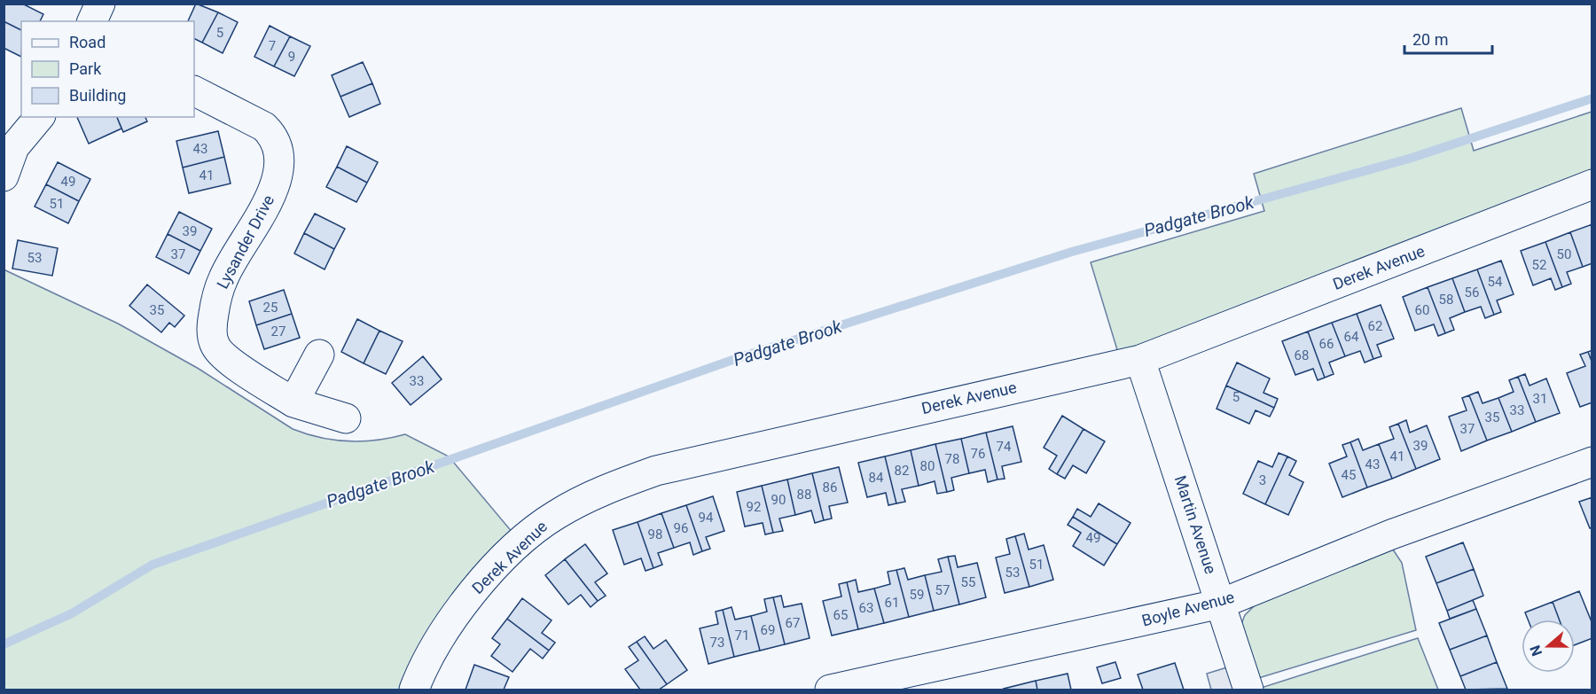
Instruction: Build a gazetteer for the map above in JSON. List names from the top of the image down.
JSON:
{
  "streets": {
    "street": [
      "Lysander Drive",
      "Derek Avenue",
      "Martin Avenue",
      "Boyle Avenue"
    ]
  },
  "crossings": [
    ["Derek Avenue", "Martin Avenue"],
    ["Martin Avenue", "Boyle Avenue"]
  ],
  "water": ["Padgate Brook"],
  "house_numbers": [
    "5",
    "7",
    "9",
    "43",
    "41",
    "49",
    "51",
    "39",
    "37",
    "50",
    "53",
    "52",
    "54",
    "56",
    "58",
    "25",
    "35",
    "60",
    "62",
    "27",
    "64",
    "66",
    "68",
    "33",
    "5",
    "31",
    "33",
    "35",
    "37",
    "39",
    "74",
    "76",
    "41",
    "78",
    "43",
    "80",
    "82",
    "45",
    "84",
    "3",
    "86",
    "88",
    "90",
    "92",
    "94",
    "96",
    "98",
    "49",
    "51",
    "53",
    "55",
    "57",
    "59",
    "61",
    "63",
    "65",
    "67",
    "69",
    "71",
    "73"
  ],
  "legend": ["Road", "Park", "Building"],
  "scale_bar": "20 m",
  "north": "left"
}
